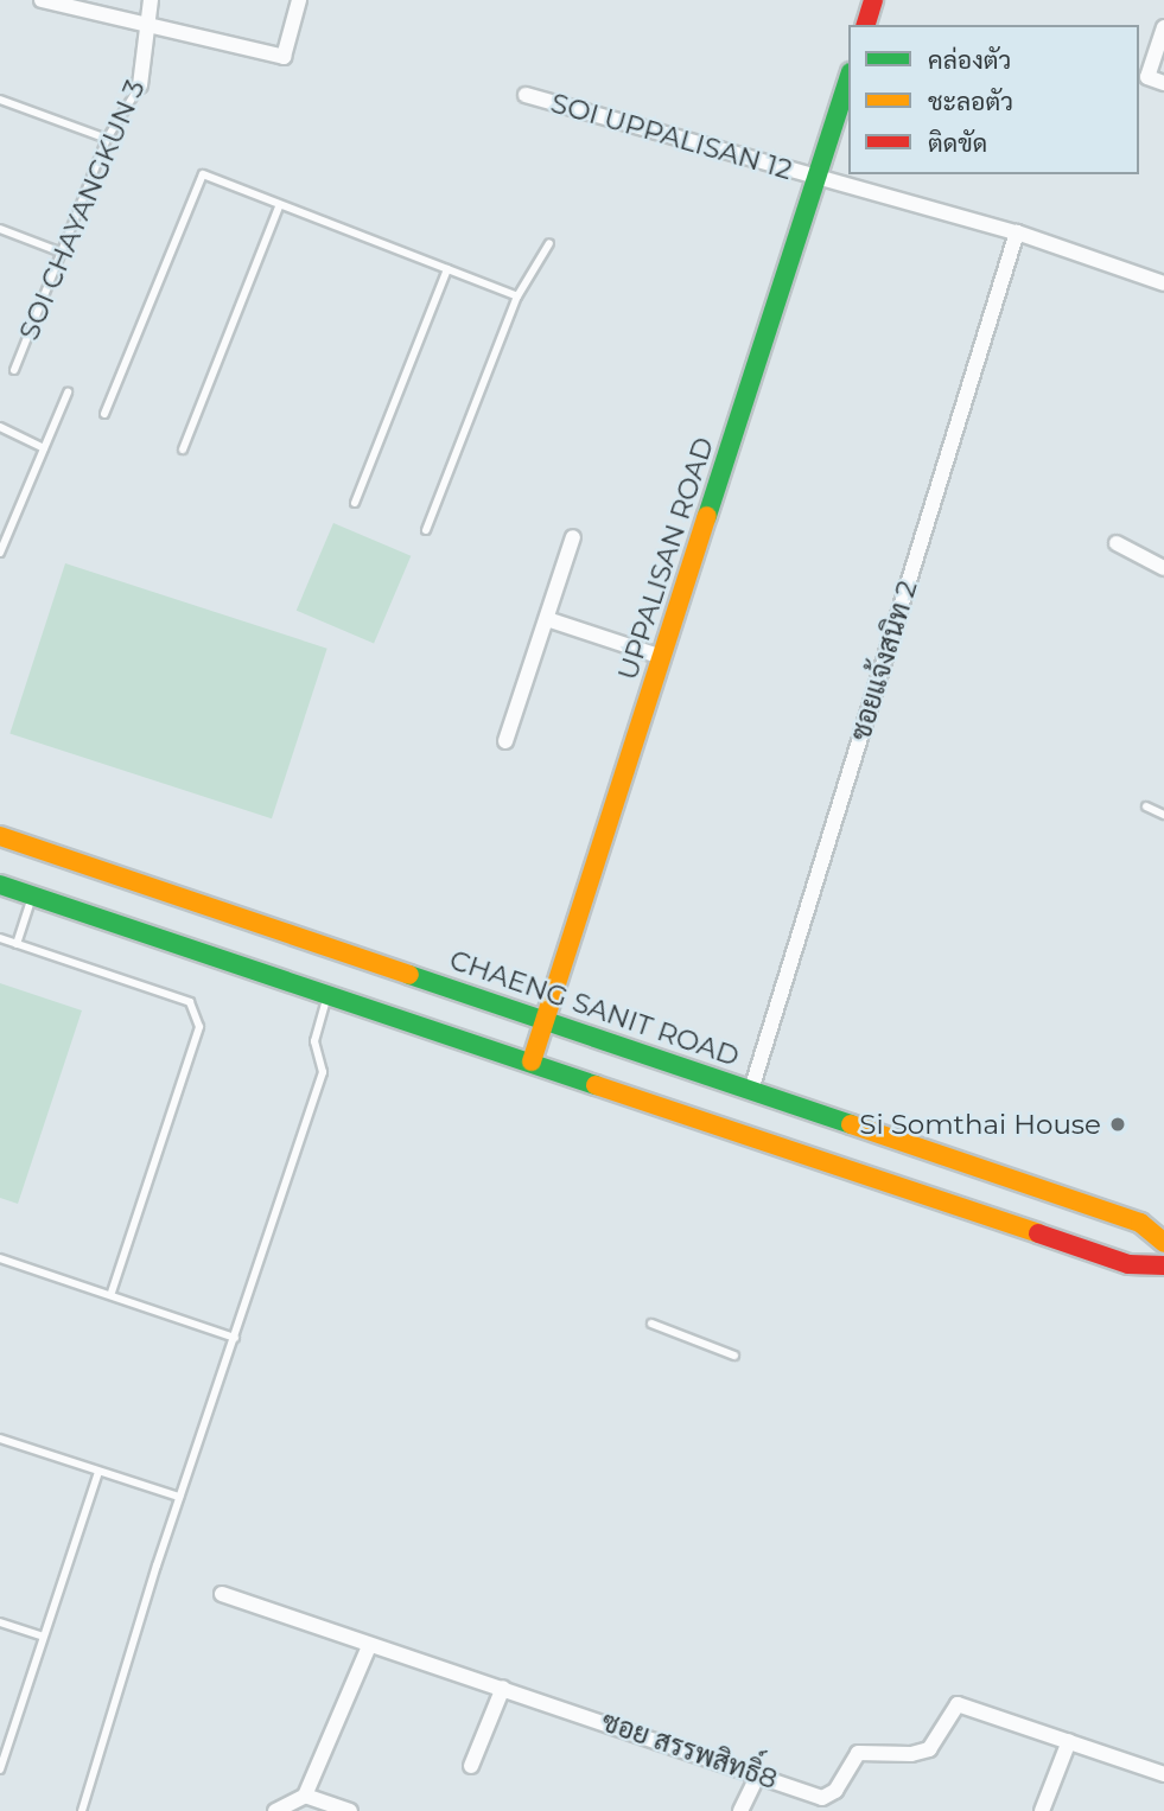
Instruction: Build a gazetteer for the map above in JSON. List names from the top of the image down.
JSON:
{
  "streets": {
    "main road": ["UPPALISAN ROAD", "CHAENG SANIT ROAD"],
    "street": [
      "SOI UPPALISAN 12",
      "SOI CHAYANGKUN 3",
      "ซอยแจ้งสนิท 2",
      "ซอย สรรพสิทธิ์8"
    ]
  },
  "crossings": [
    ["SOI UPPALISAN 12", "UPPALISAN ROAD"],
    ["SOI UPPALISAN 12", "ซอยแจ้งสนิท 2"],
    ["UPPALISAN ROAD", "CHAENG SANIT ROAD"],
    ["ซอยแจ้งสนิท 2", "CHAENG SANIT ROAD"]
  ],
  "places": ["Si Somthai House"],
  "legend": ["คล่องตัว", "ชะลอตัว", "ติดขัด"]
}
